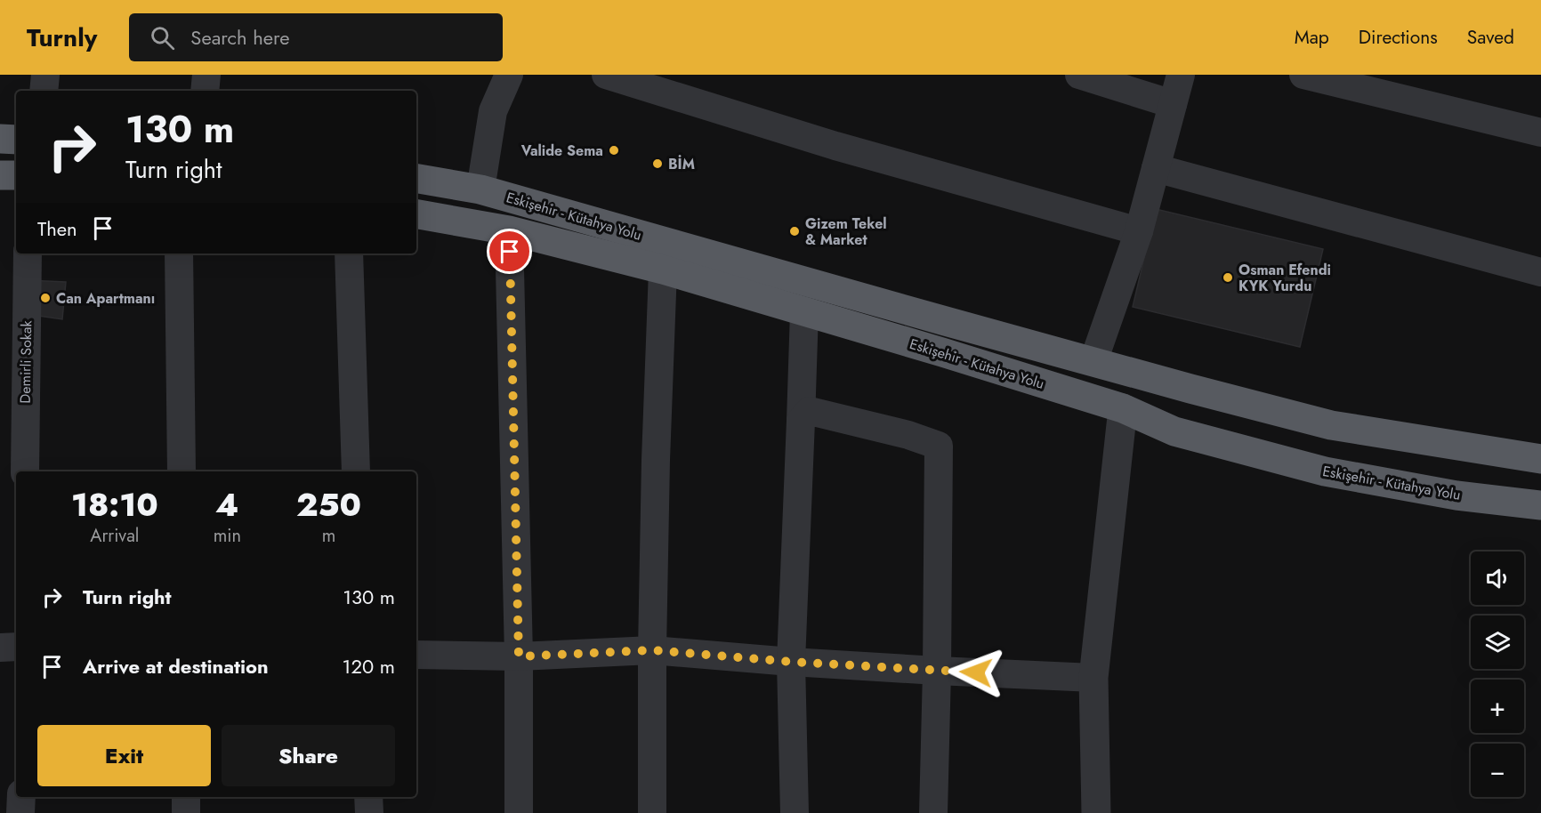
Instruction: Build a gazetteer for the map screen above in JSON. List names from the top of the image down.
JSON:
{
  "streets": {
    "highway": ["Eskişehir - Kütahya Yolu"],
    "street": ["Demirli Sokak"]
  },
  "places": [
    "Valide Sema",
    "BİM",
    "Gizem Tekel & Market",
    "Osman Efendi KYK Yurdu",
    "Can Apartmanı"
  ],
  "page": {
    "header": "Turnly",
    "search": "Search here",
    "nav": ["Map", "Directions", "Saved"],
    "turn": ["130 m", "Turn right"],
    "then": "Then",
    "eta": [
      "18:10",
      "Arrival",
      "4",
      "min",
      "250",
      "m"
    ],
    "map_buttons": ["+", "−"],
    "list": [
      {
        "name": "Turn right",
        "value": "130 m"
      },
      {
        "name": "Arrive at destination",
        "value": "120 m"
      }
    ],
    "buttons": ["Exit", "Share"]
  }
}
